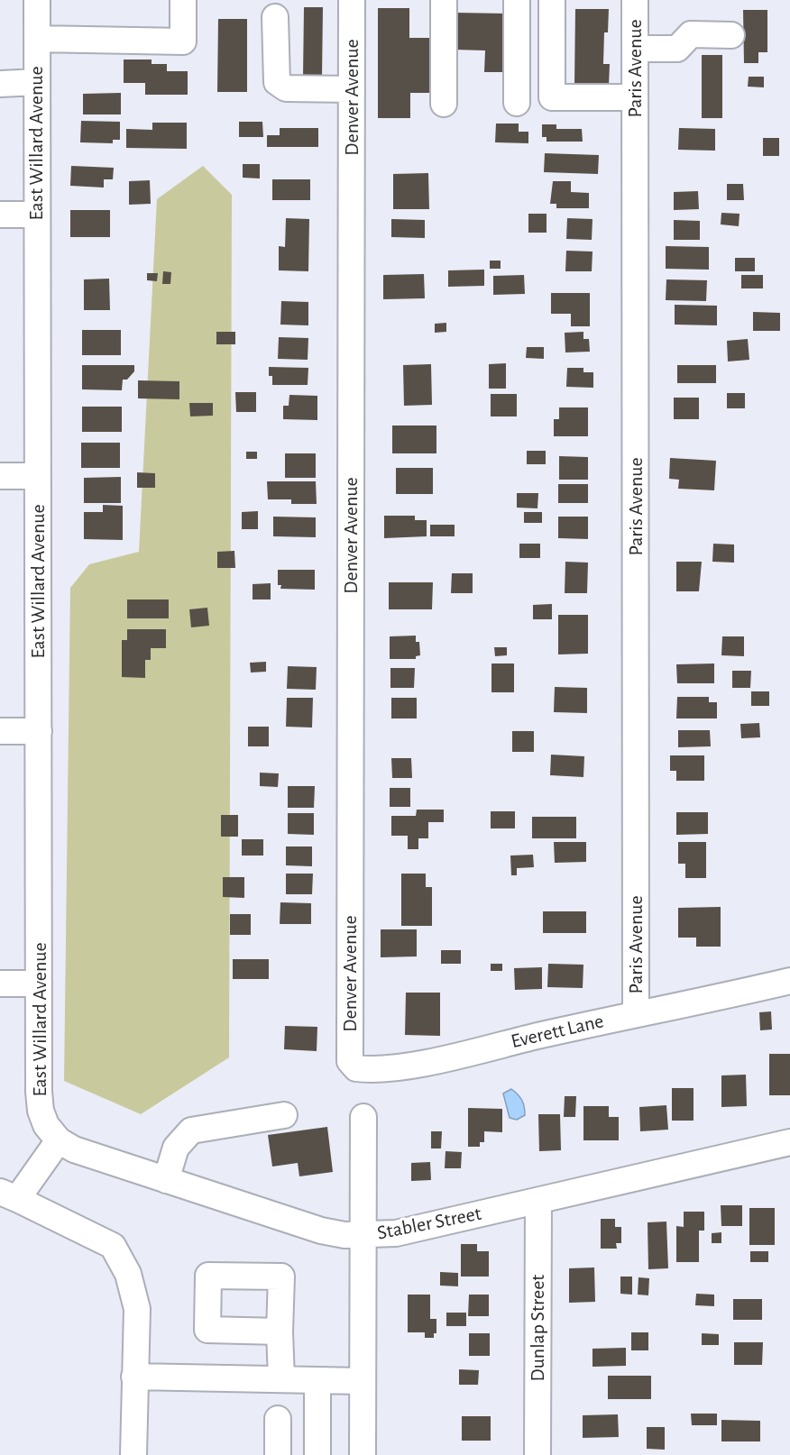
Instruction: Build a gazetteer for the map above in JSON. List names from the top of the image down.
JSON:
{
  "streets": {
    "street": [
      "Paris Avenue",
      "Denver Avenue",
      "East Willard Avenue",
      "Everett Lane",
      "Stabler Street",
      "Dunlap Street"
    ]
  },
  "crossings": [
    ["Paris Avenue", "Everett Lane"],
    ["Denver Avenue", "Everett Lane"],
    ["East Willard Avenue", "Stabler Street"],
    ["Stabler Street", "Dunlap Street"]
  ]
}
